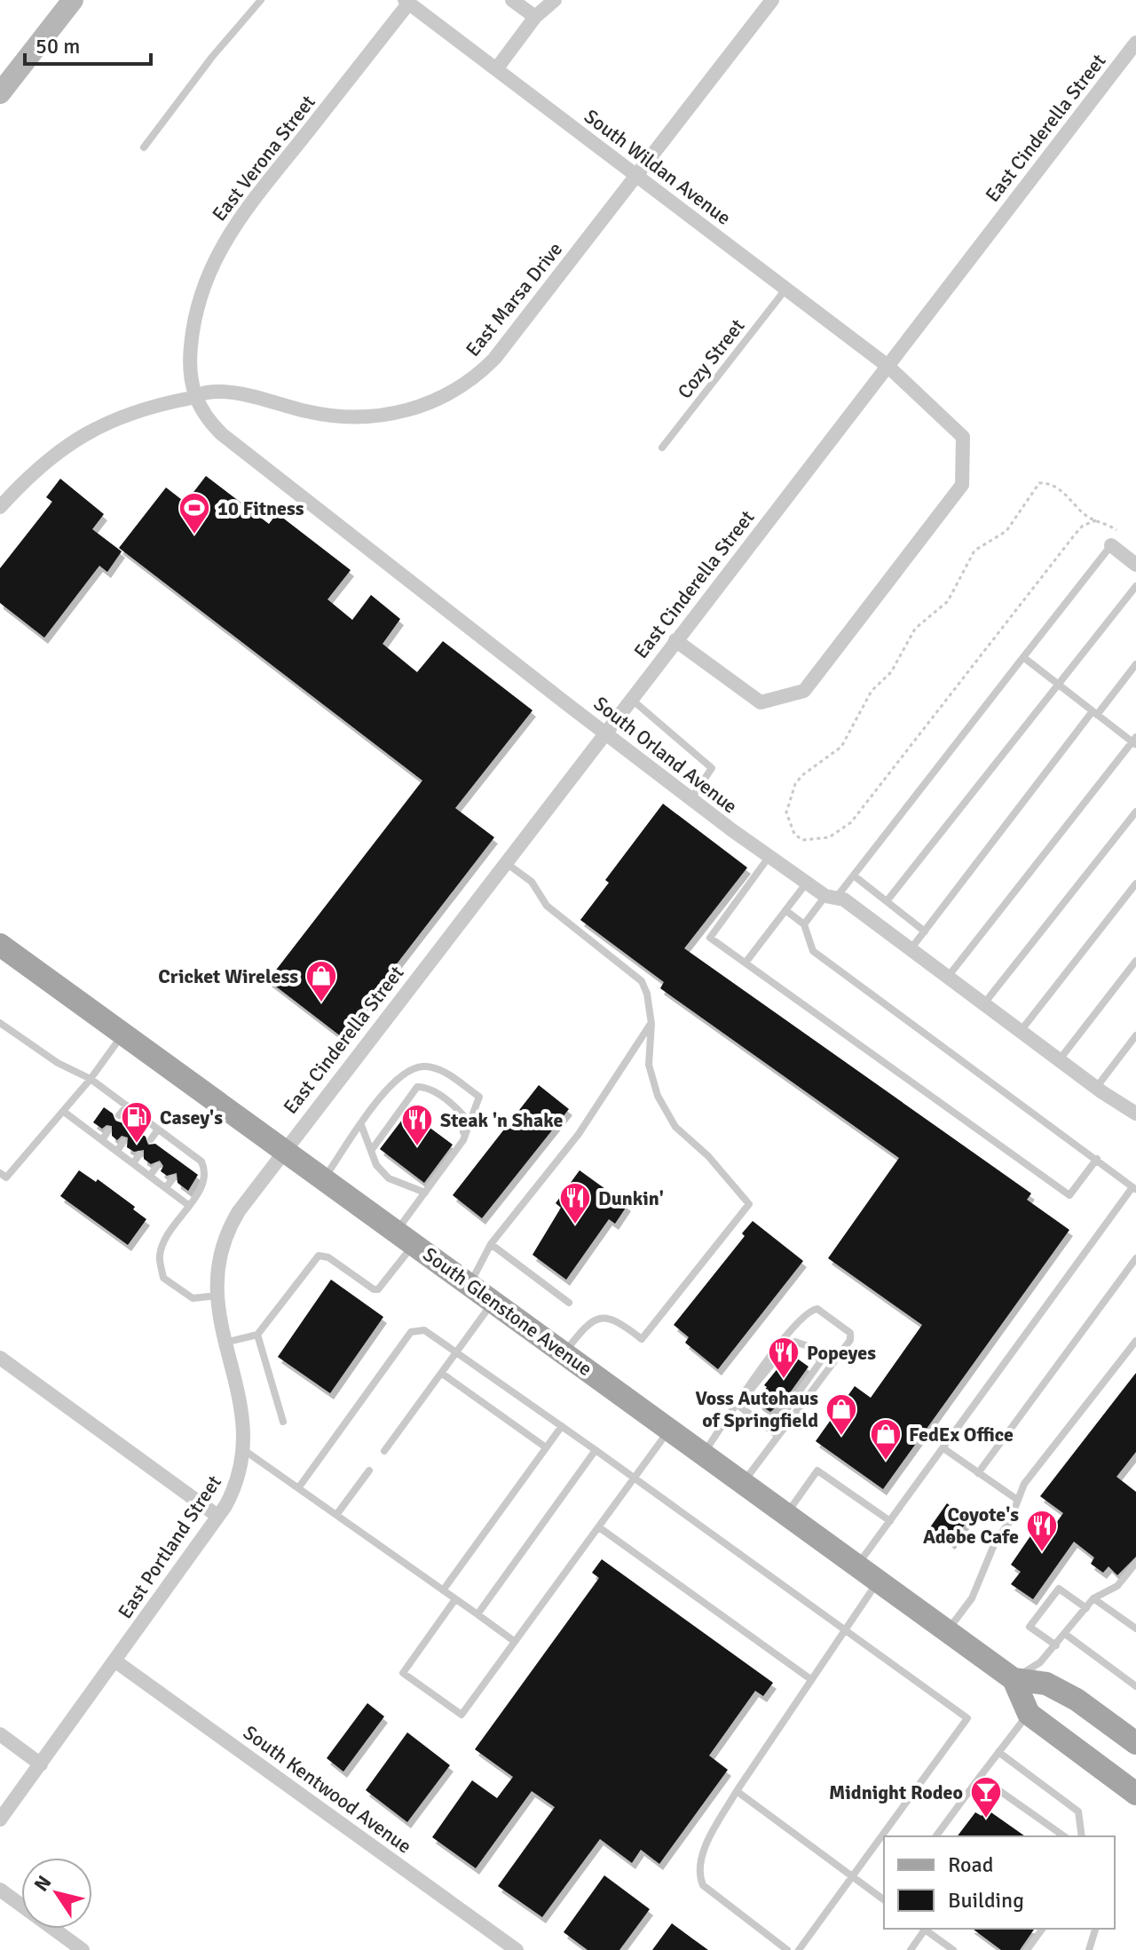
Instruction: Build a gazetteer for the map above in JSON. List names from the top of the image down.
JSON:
{
  "streets": {
    "main road": ["South Glenstone Avenue"],
    "street": [
      "East Cinderella Street",
      "East Verona Street",
      "South Wildan Avenue",
      "East Marsa Drive",
      "South Orland Avenue",
      "East Portland Street",
      "South Kentwood Avenue"
    ],
    "lane": ["Cozy Street"]
  },
  "crossings": [
    ["East Cinderella Street", "South Wildan Avenue"],
    ["East Cinderella Street", "South Orland Avenue"],
    ["East Cinderella Street", "South Glenstone Avenue"],
    ["East Cinderella Street", "East Portland Street"],
    ["East Verona Street", "South Wildan Avenue"],
    ["East Verona Street", "East Marsa Drive"],
    ["East Verona Street", "South Orland Avenue"],
    ["South Wildan Avenue", "East Marsa Drive"],
    ["South Wildan Avenue", "Cozy Street"],
    ["East Marsa Drive", "South Orland Avenue"],
    ["South Glenstone Avenue", "East Portland Street"],
    ["East Portland Street", "South Kentwood Avenue"]
  ],
  "places": {
    "sports": ["10 Fitness"],
    "shop": ["Cricket Wireless", "Voss Autohaus of Springfield", "FedEx Office"],
    "fuel station": ["Casey's"],
    "restaurant": [
      "Steak 'n Shake",
      "Dunkin'",
      "Popeyes",
      "Coyote's Adobe Cafe"
    ],
    "bar": ["Midnight Rodeo"]
  },
  "legend": ["Road", "Building"],
  "scale_bar": "50 m",
  "north": "top left"
}
